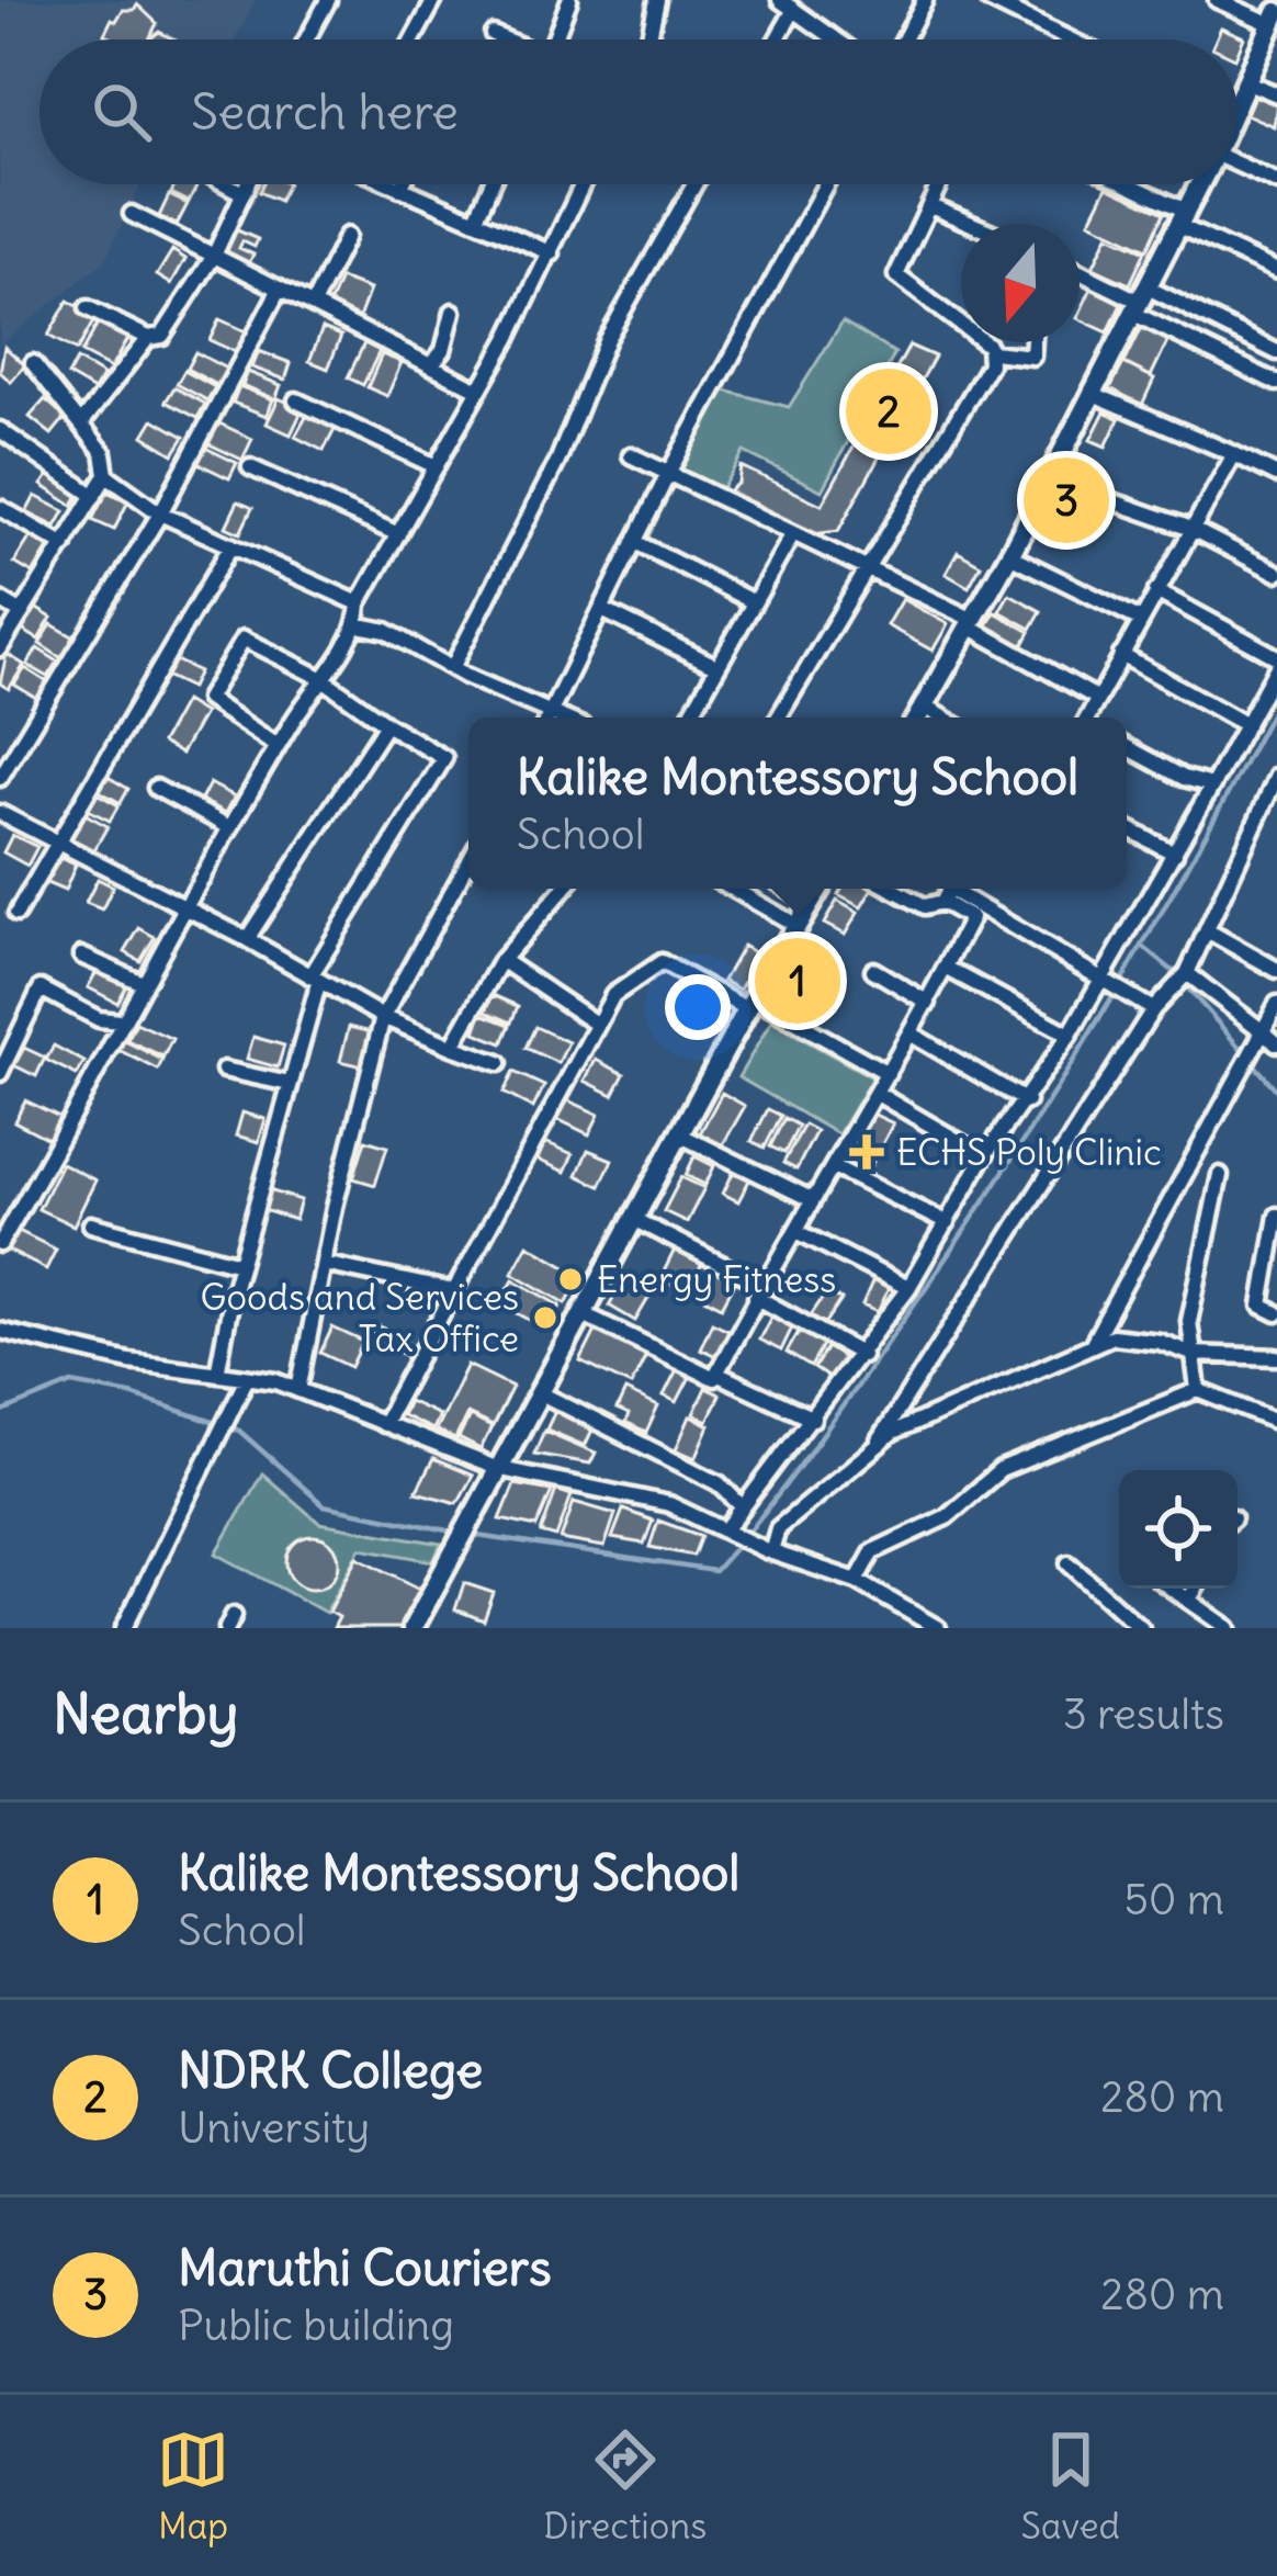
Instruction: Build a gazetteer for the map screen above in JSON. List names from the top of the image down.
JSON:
{
  "places": {
    "health": ["ECHS Poly Clinic"],
    "other": ["Energy Fitness", "Goods and Services Tax Office"]
  },
  "north": "bottom",
  "page": {
    "search": "Search here",
    "pins": ["2", "3", "1"],
    "popup": ["Kalike Montessory School", "School"],
    "heading": ["Nearby", "3 results"],
    "list": [
      {
        "mark": "1",
        "name": "Kalike Montessory School",
        "note": "School",
        "value": "50 m"
      },
      {
        "mark": "2",
        "name": "NDRK College",
        "note": "University",
        "value": "280 m"
      },
      {
        "mark": "3",
        "name": "Maruthi Couriers",
        "note": "Public building",
        "value": "280 m"
      }
    ],
    "nav": ["Map", "Directions", "Saved"]
  }
}
